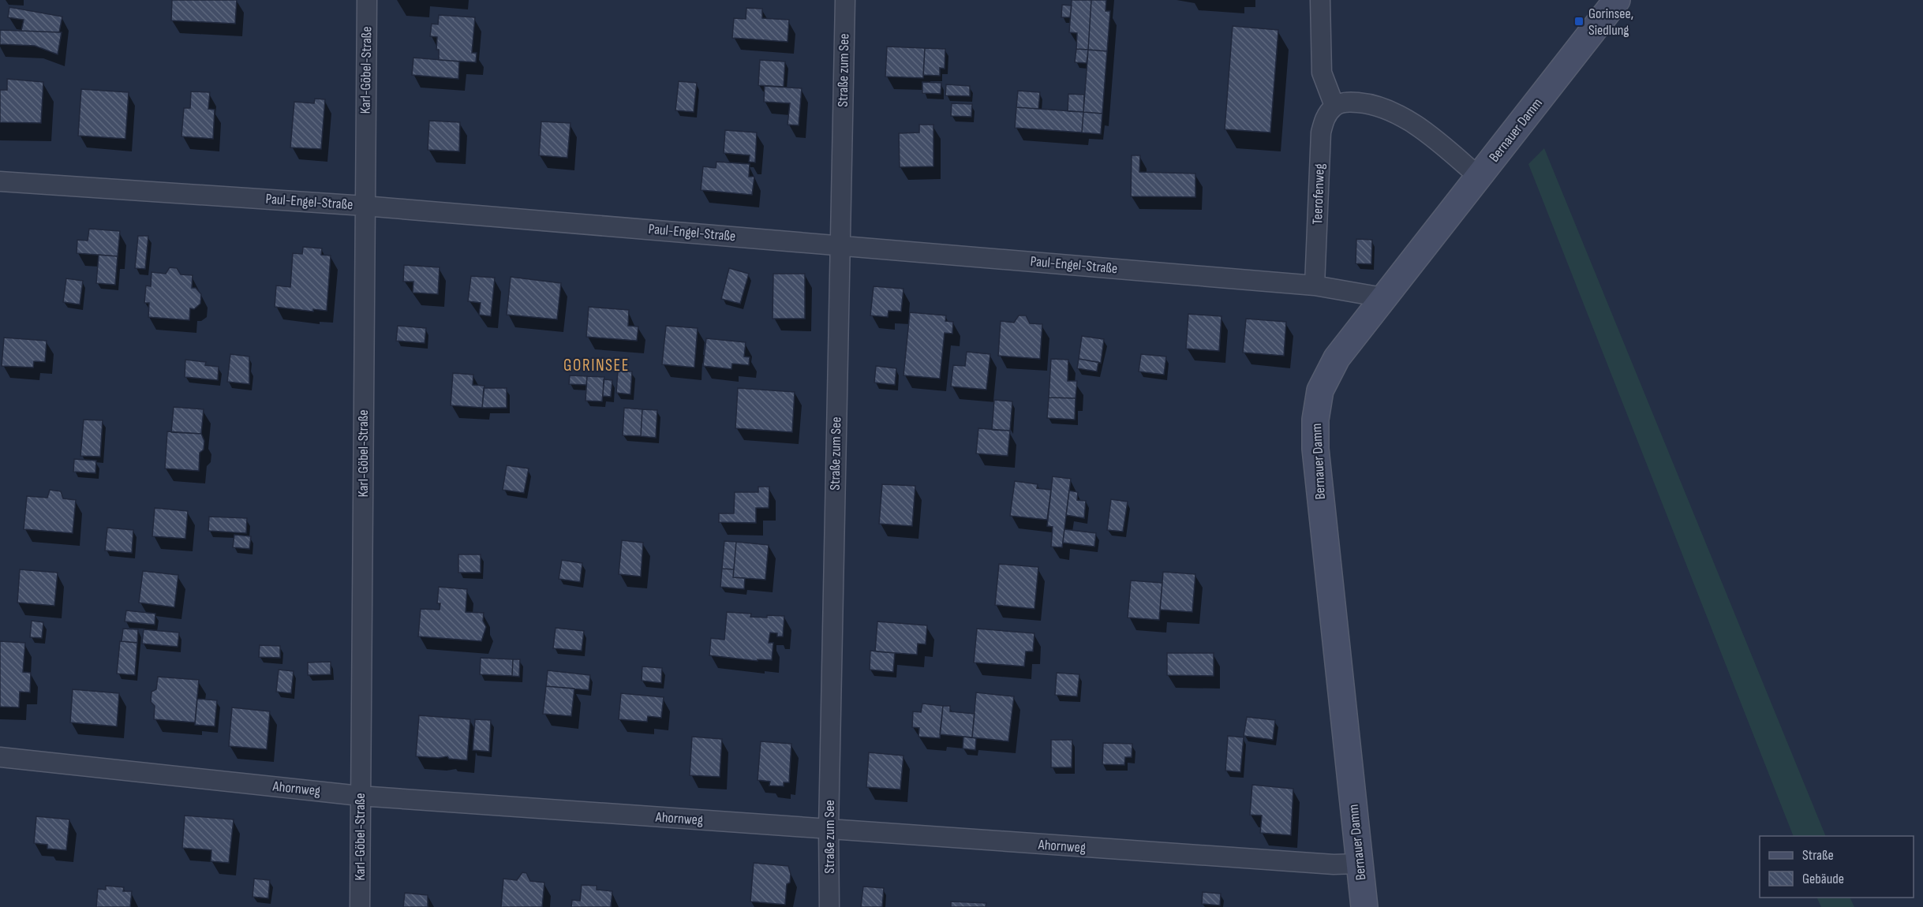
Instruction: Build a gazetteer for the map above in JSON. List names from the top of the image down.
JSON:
{
  "streets": {
    "main road": ["Bernauer Damm"],
    "street": [
      "Karl-Göbel-Straße",
      "Straße zum See",
      "Teerofenweg",
      "Paul-Engel-Straße",
      "Ahornweg"
    ]
  },
  "crossings": [
    ["Karl-Göbel-Straße", "Paul-Engel-Straße"],
    ["Karl-Göbel-Straße", "Ahornweg"],
    ["Straße zum See", "Paul-Engel-Straße"],
    ["Straße zum See", "Ahornweg"],
    ["Bernauer Damm", "Paul-Engel-Straße"],
    ["Bernauer Damm", "Ahornweg"],
    ["Teerofenweg", "Paul-Engel-Straße"]
  ],
  "districts": ["GORINSEE"],
  "places": {
    "transit": ["Gorinsee, Siedlung"]
  },
  "legend": ["Straße", "Gebäude"]
}
